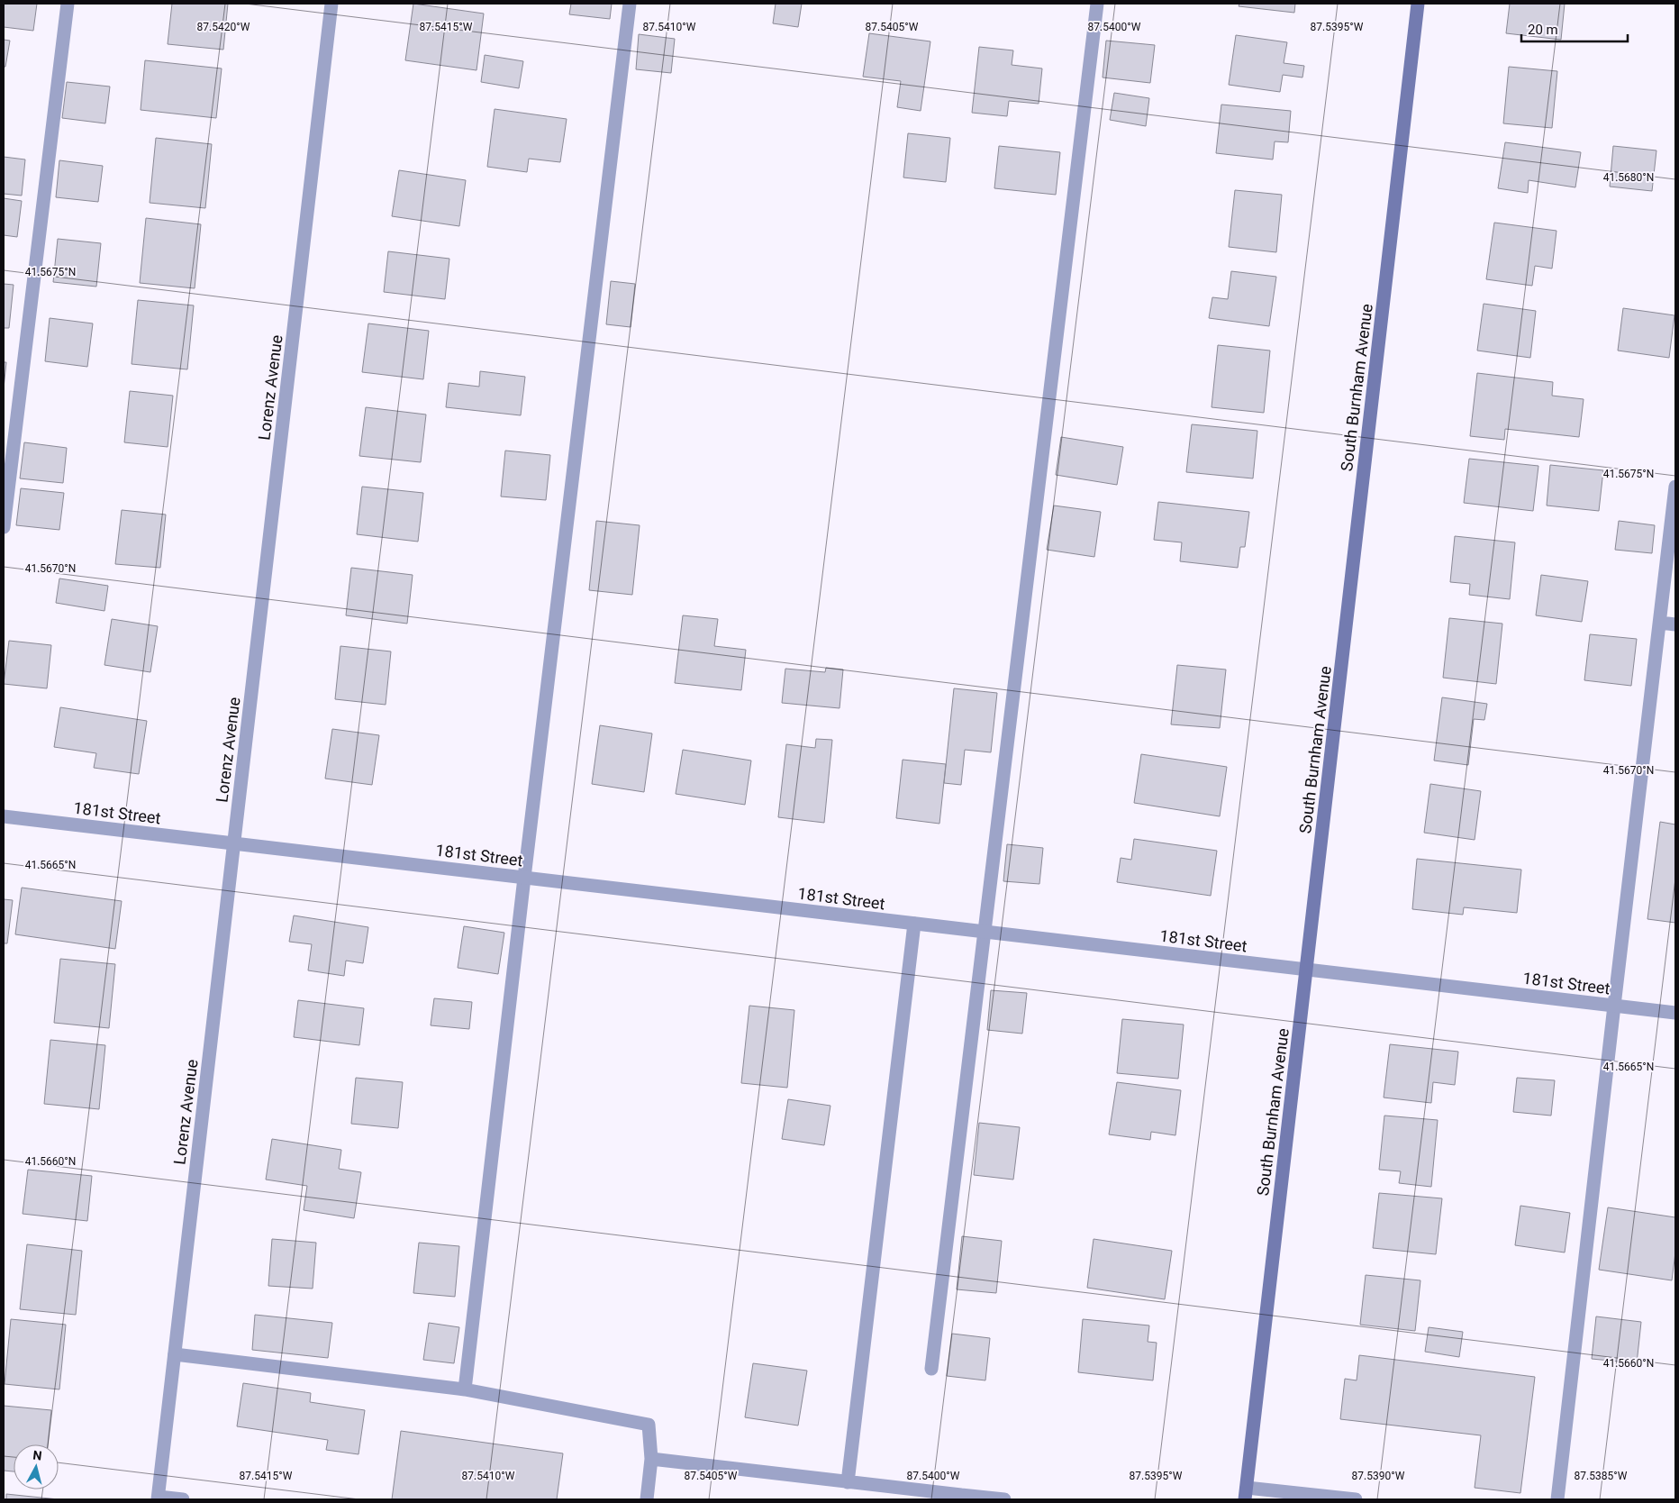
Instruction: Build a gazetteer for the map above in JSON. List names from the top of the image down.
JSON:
{
  "streets": {
    "main road": ["South Burnham Avenue"],
    "street": ["Lorenz Avenue", "181st Street"]
  },
  "crossings": [
    ["Lorenz Avenue", "181st Street"],
    ["South Burnham Avenue", "181st Street"]
  ],
  "scale_bar": "20 m",
  "north": "top",
  "coordinates": [
    "87.5420°W",
    "87.5415°W",
    "87.5410°W",
    "87.5405°W",
    "87.5400°W",
    "87.5395°W",
    "41.5680°N",
    "41.5675°N",
    "41.5670°N",
    "41.5665°N",
    "41.5660°N",
    "87.5390°W",
    "87.5385°W"
  ]
}
